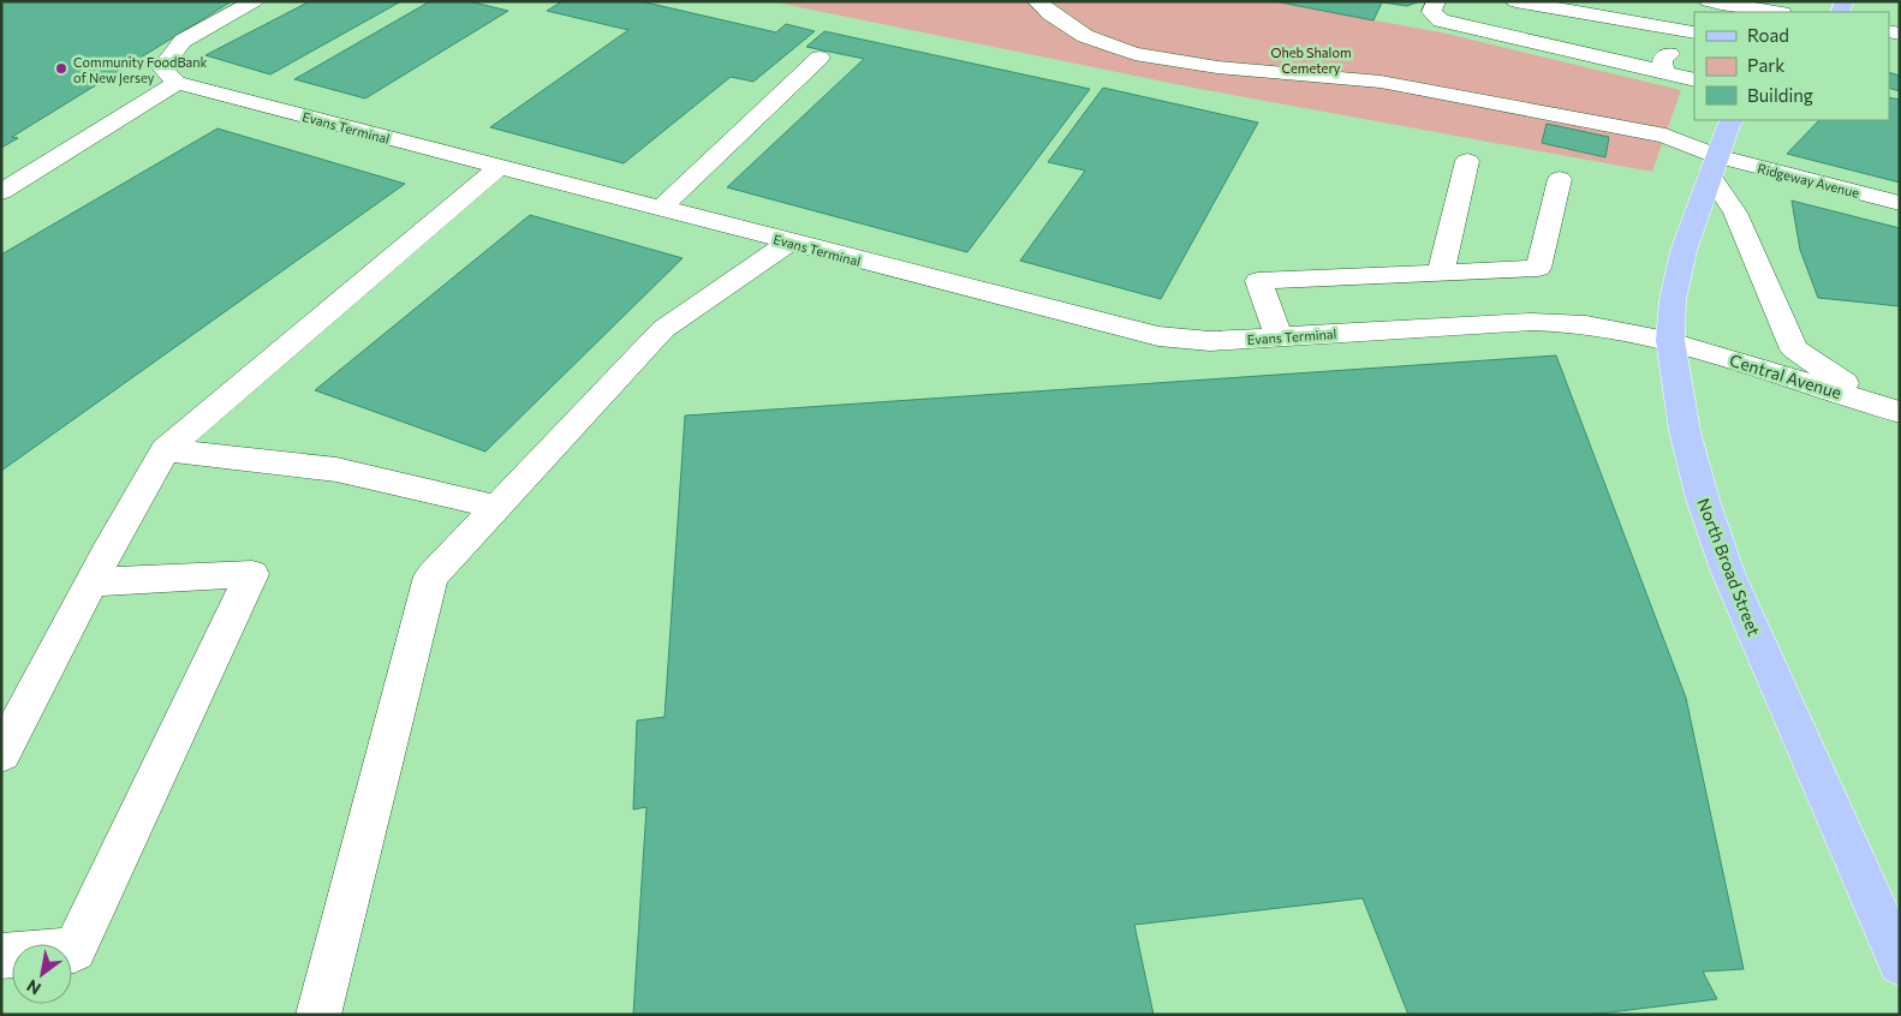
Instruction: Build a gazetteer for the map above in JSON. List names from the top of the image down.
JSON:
{
  "streets": {
    "main road": ["North Broad Street"],
    "street": ["Evans Terminal", "Ridgeway Avenue", "Central Avenue"]
  },
  "crossings": [
    ["Evans Terminal", "Central Avenue"],
    ["Evans Terminal", "North Broad Street"],
    ["Ridgeway Avenue", "North Broad Street"],
    ["Central Avenue", "North Broad Street"]
  ],
  "parks": ["Oheb Shalom Cemetery"],
  "places": ["Community FoodBank of New Jersey"],
  "legend": ["Road", "Park", "Building"],
  "north": "bottom left"
}
